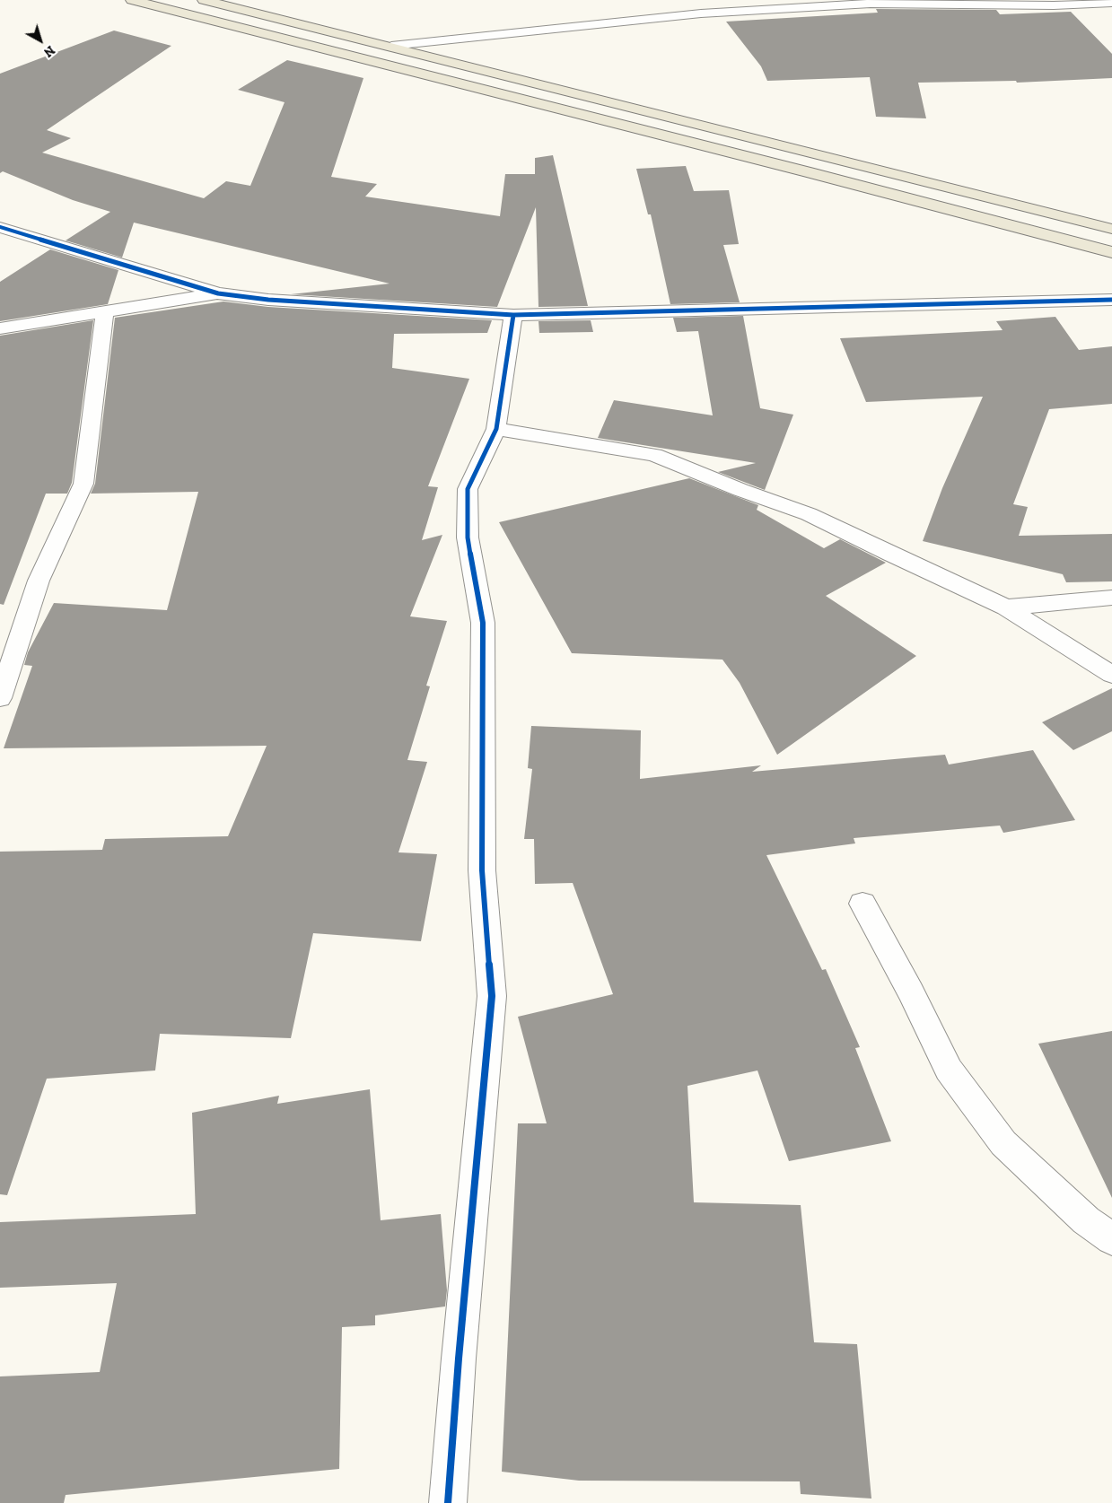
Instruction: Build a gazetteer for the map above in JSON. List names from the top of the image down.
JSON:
{
  "north": "bottom right"
}
